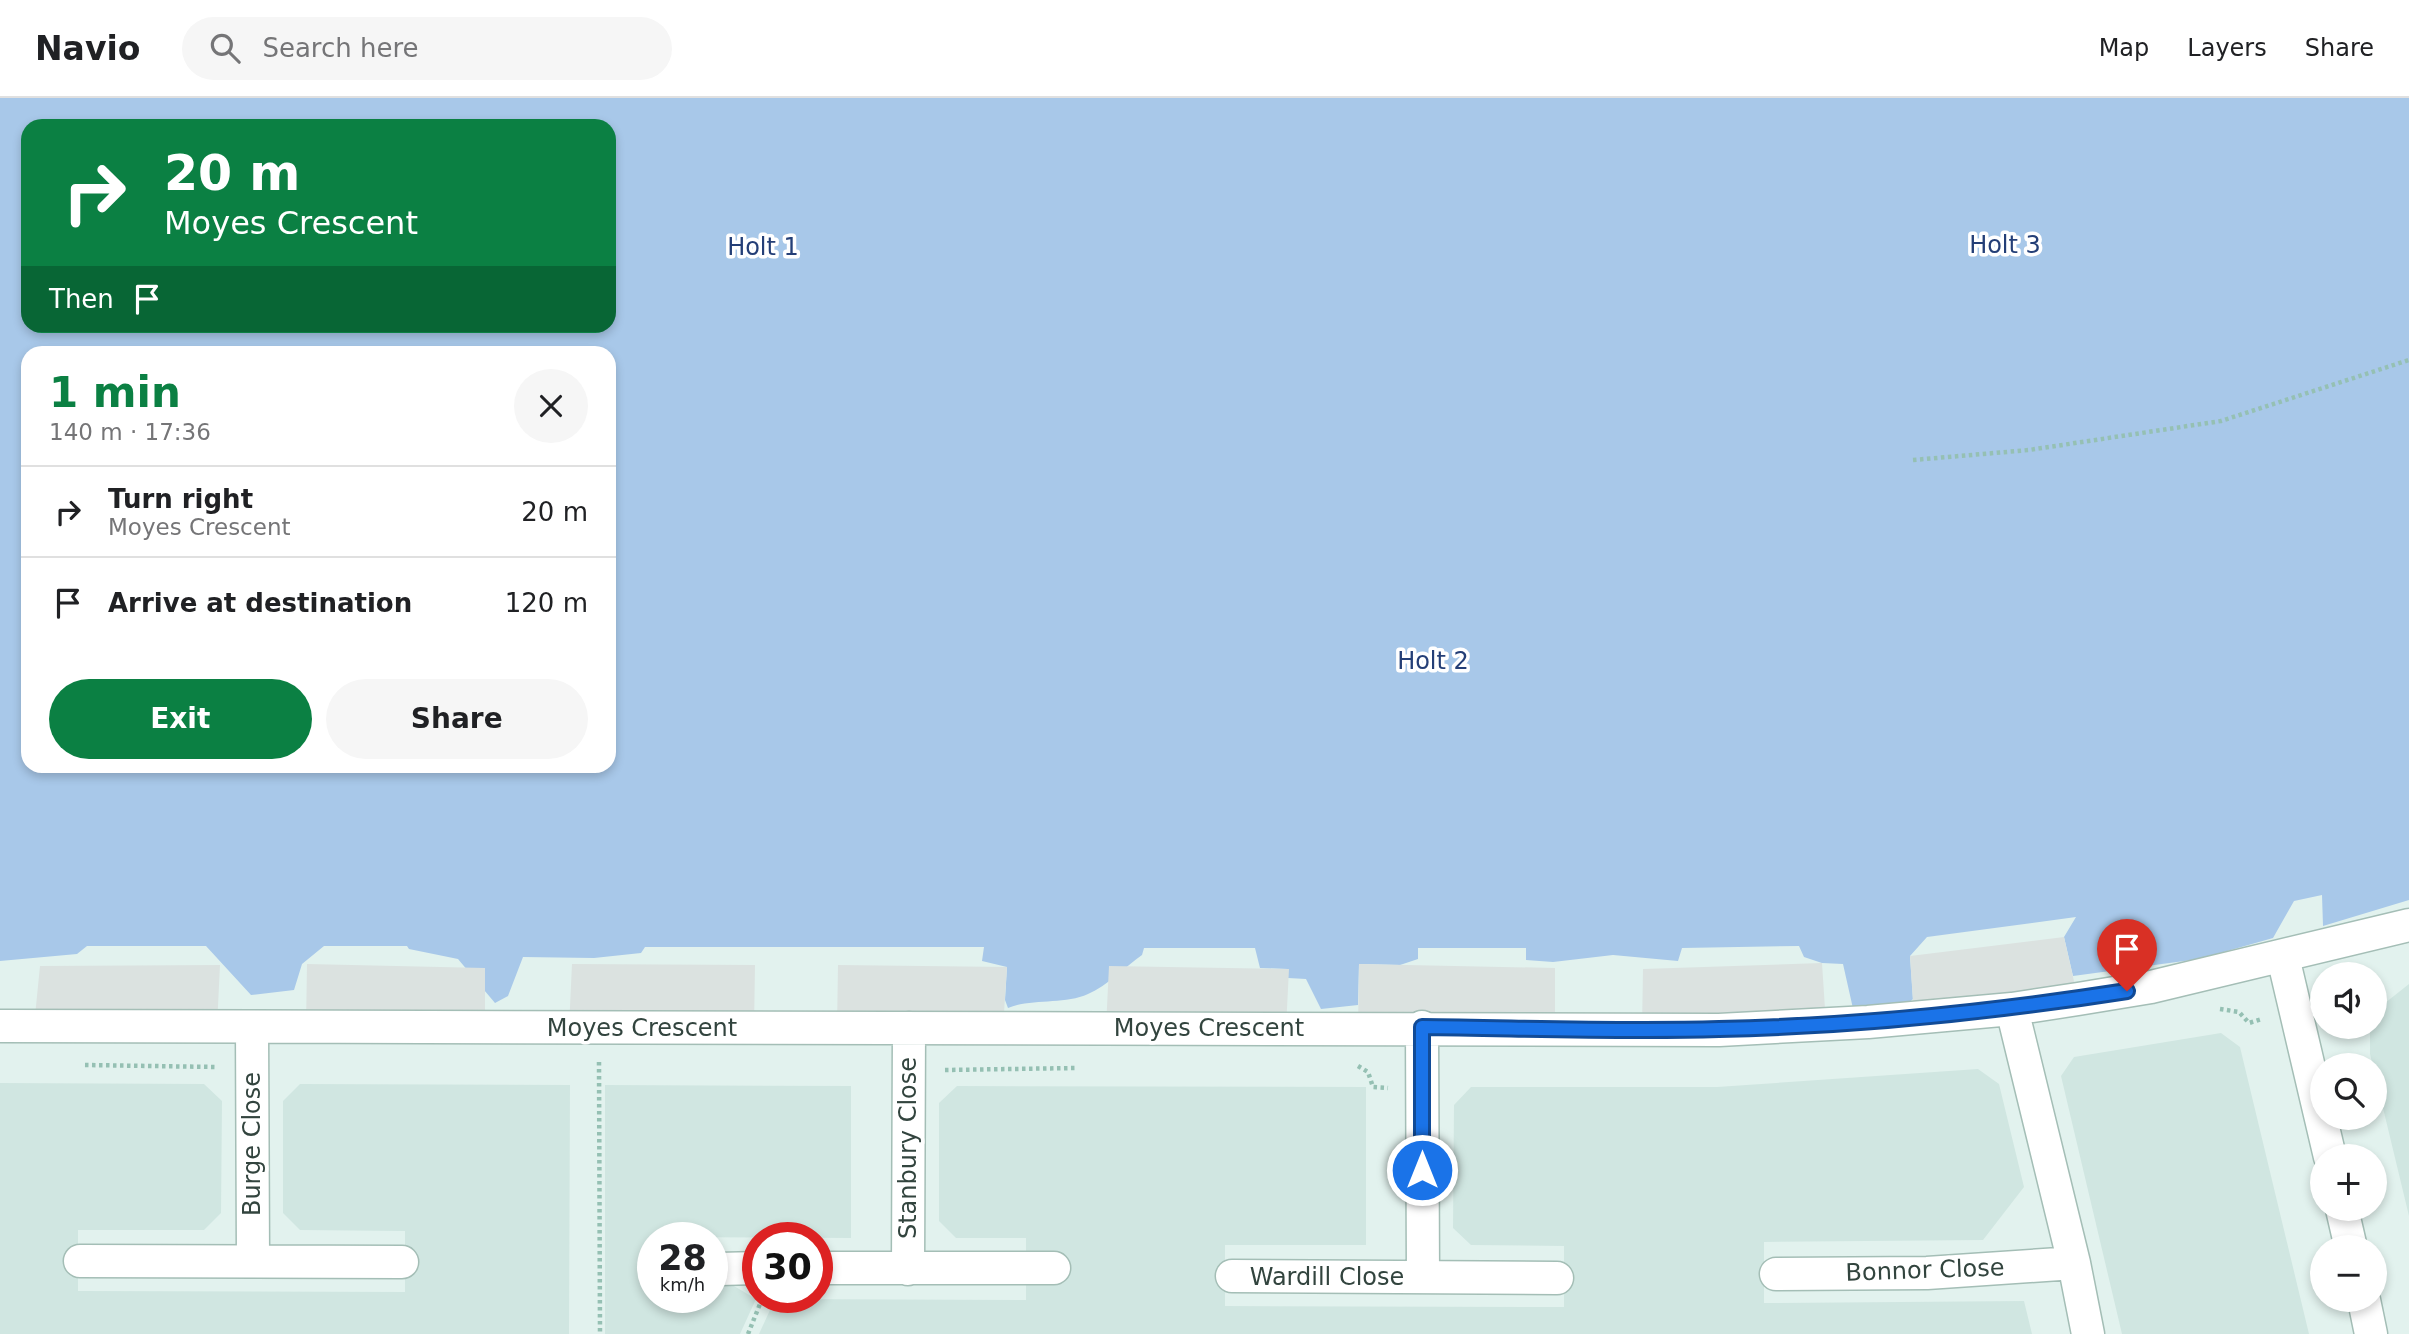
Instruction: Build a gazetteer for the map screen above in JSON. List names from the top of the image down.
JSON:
{
  "streets": {
    "street": [
      "Moyes Crescent",
      "Burge Close",
      "Stanbury Close",
      "Bonnor Close",
      "Wardill Close"
    ]
  },
  "crossings": [
    ["Moyes Crescent", "Burge Close"],
    ["Moyes Crescent", "Stanbury Close"],
    ["Moyes Crescent", "Wardill Close"]
  ],
  "parks": ["Holt 3", "Holt 1", "Holt 2"],
  "page": {
    "header": "Navio",
    "search": "Search here",
    "nav": ["Map", "Layers", "Share"],
    "turn": ["20 m", "Moyes Crescent"],
    "then": "Then",
    "heading": ["1 min", "140 m · 17:36"],
    "list": [
      {
        "name": "Turn right",
        "note": "Moyes Crescent",
        "value": "20 m"
      },
      {
        "name": "Arrive at destination",
        "value": "120 m"
      }
    ],
    "buttons": ["Exit", "Share"],
    "map_buttons": ["+", "−"],
    "speed": "28 km/h",
    "limit": "30"
  }
}
